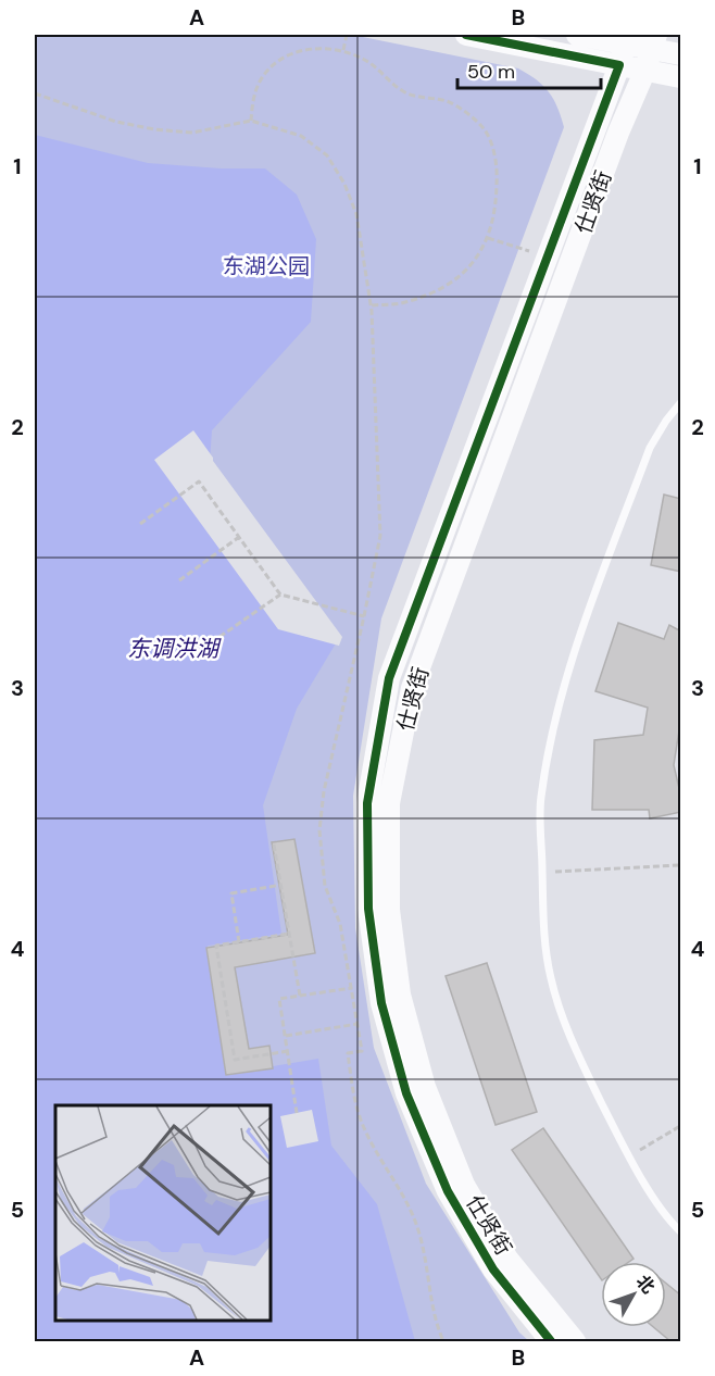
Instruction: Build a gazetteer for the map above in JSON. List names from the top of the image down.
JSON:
{
  "streets": {
    "street": ["仕贤街"]
  },
  "water": ["东调洪湖"],
  "parks": ["东湖公园"],
  "scale_bar": "50 m",
  "north": "top right",
  "grid": {
    "columns": ["A", "B"],
    "rows": [
      "1",
      "2",
      "3",
      "4",
      "5"
    ]
  }
}
